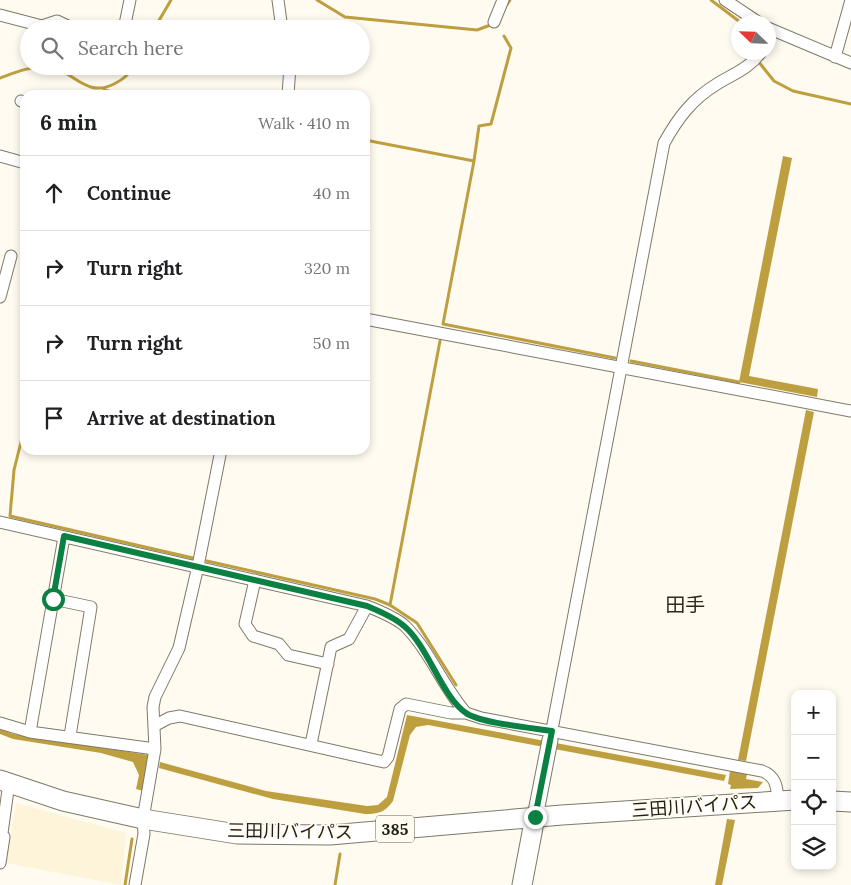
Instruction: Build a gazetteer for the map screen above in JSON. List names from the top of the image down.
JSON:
{
  "streets": {
    "highway": ["三田川バイパス", "385"]
  },
  "districts": ["田手"],
  "north": "top left",
  "page": {
    "search": "Search here",
    "heading": ["6 min", "Walk · 410 m"],
    "list": [
      ["Continue", "40 m"],
      ["Turn right", "320 m"],
      ["Turn right", "50 m"],
      "Arrive at destination"
    ],
    "map_buttons": ["+", "−"]
  }
}
